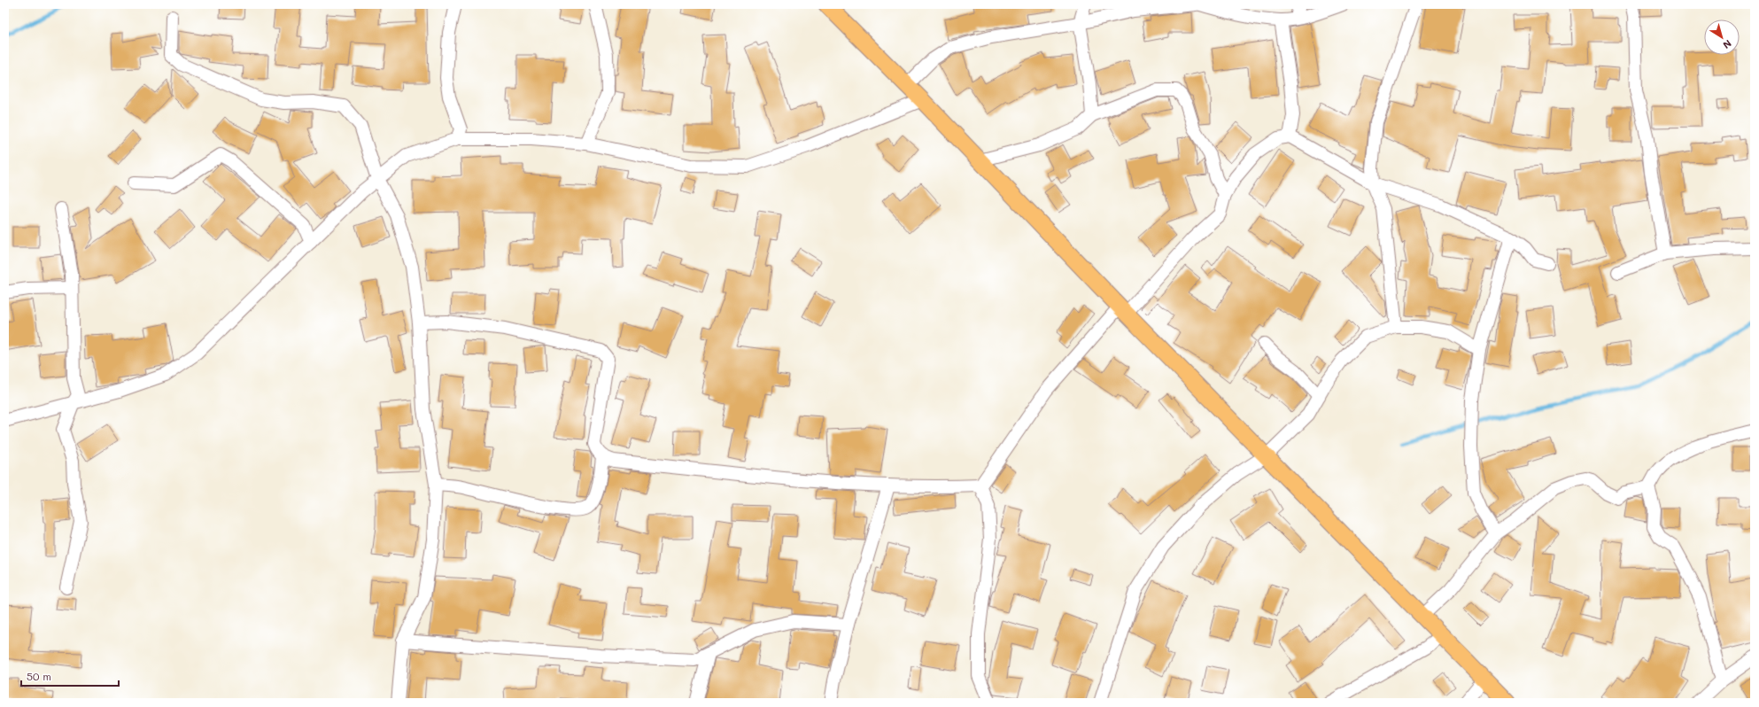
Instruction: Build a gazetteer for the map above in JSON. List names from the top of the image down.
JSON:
{
  "scale_bar": "50 m",
  "north": "bottom right"
}
